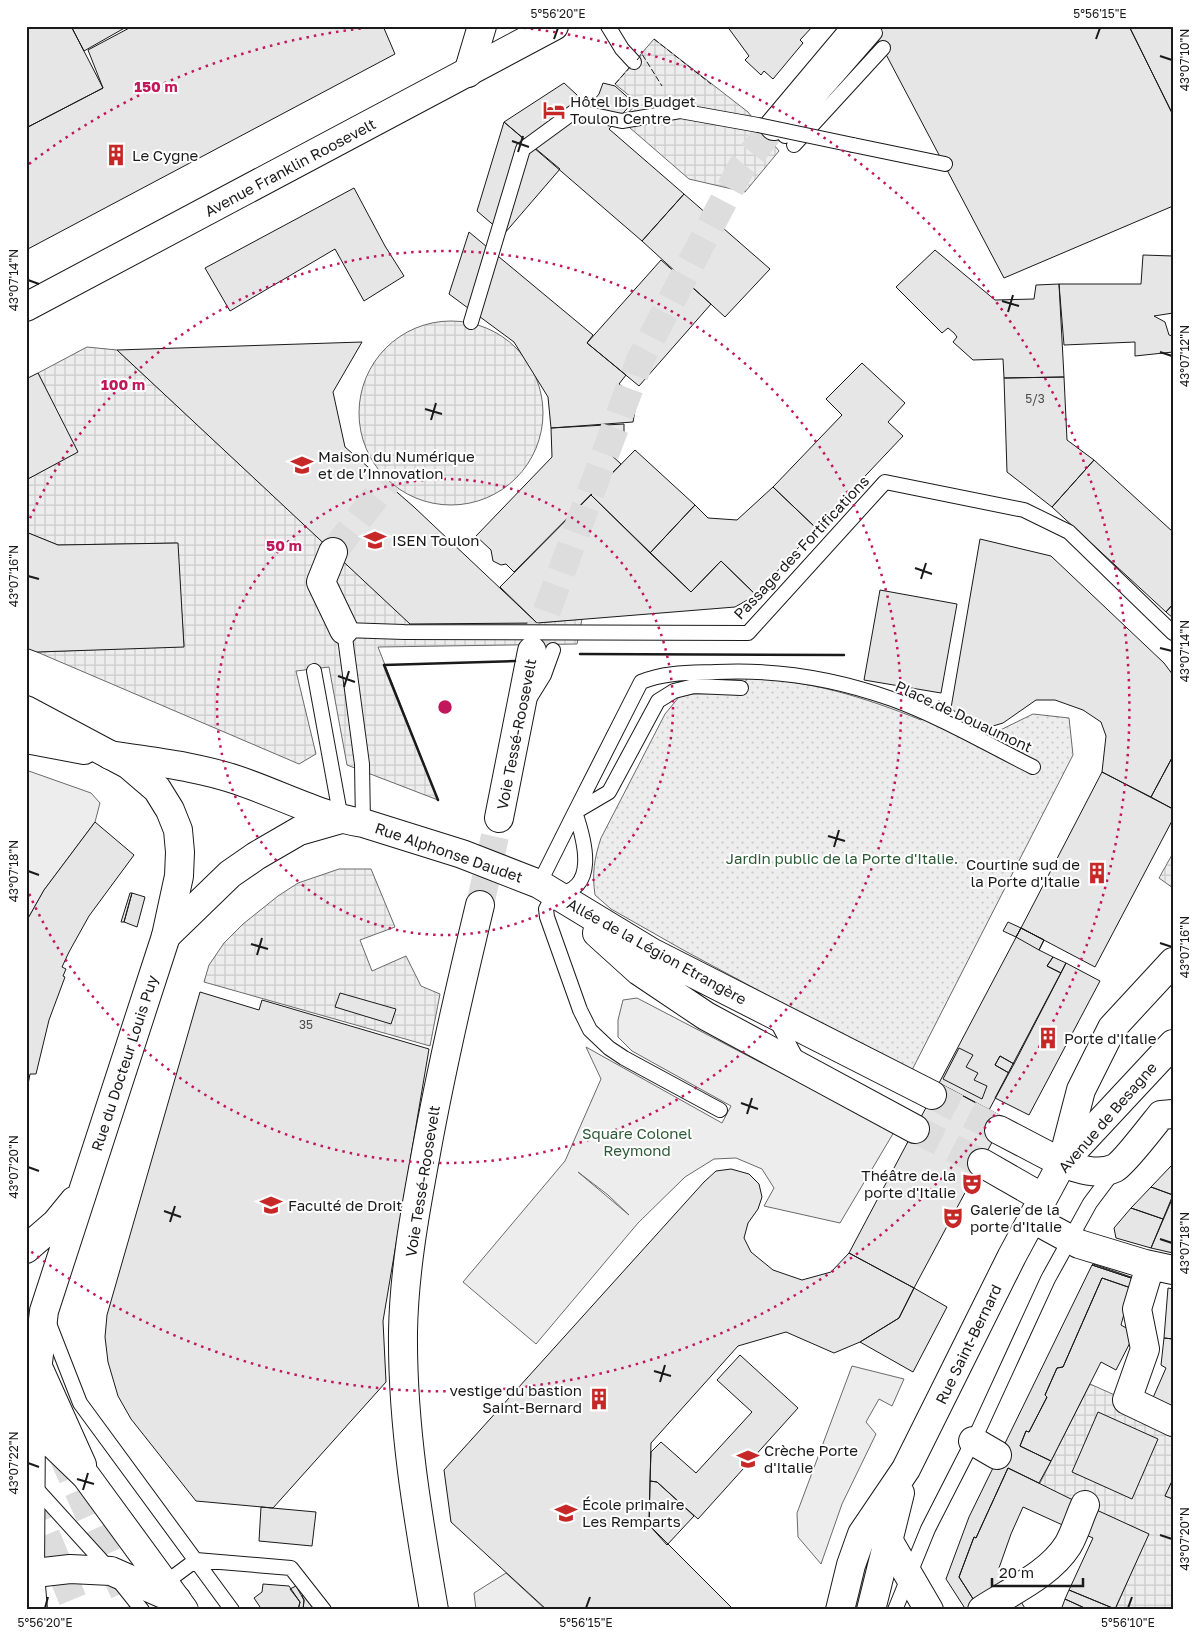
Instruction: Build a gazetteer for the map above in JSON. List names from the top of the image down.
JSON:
{
  "streets": {
    "street": [
      "Avenue Franklin Roosevelt",
      "Voie Tessé-Roosevelt",
      "Rue Alphonse Daudet",
      "Allée de la Légion Etrangère",
      "Rue du Docteur Louis Puy",
      "Avenue de Besagne",
      "Rue Saint-Bernard"
    ],
    "lane": ["Passage des Fortifications", "Place de Douaumont"]
  },
  "crossings": [
    ["Place de Douaumont", "Rue Alphonse Daudet"],
    ["Place de Douaumont", "Allée de la Légion Etrangère"],
    ["Rue Alphonse Daudet", "Allée de la Légion Etrangère"],
    ["Rue Alphonse Daudet", "Rue du Docteur Louis Puy"],
    ["Avenue de Besagne", "Rue Saint-Bernard"]
  ],
  "parks": ["Jardin public de la Porte d'Italie.", "Square Colonel Reymond"],
  "places": {
    "hotel": ["Hôtel Ibis Budget Toulon Centre"],
    "building": [
      "Le Cygne",
      "Courtine sud de la Porte d'Italie",
      "Porte d'Italie",
      "vestige du bastion Saint-Bernard"
    ],
    "school or university": [
      "Maison du Numérique et de l’Innovation",
      "ISEN Toulon",
      "Faculté de Droit",
      "Crèche Porte d'Italie",
      "École primaire Les Remparts"
    ],
    "theatre": ["Théâtre de la porte d'Italie", "Galerie de la porte d'Italie"]
  },
  "house_numbers": ["5/3", "35"],
  "scale_bar": "20 m",
  "coordinates": [
    "5°56'20\"E",
    "5°56'15\"E",
    "43°07'10\"N",
    "43°07'14\"N",
    "43°07'12\"N",
    "43°07'16\"N",
    "43°07'18\"N",
    "43°07'20\"N",
    "43°07'22\"N",
    "5°56'10\"E"
  ],
  "rings": ["150 m", "100 m", "50 m"]
}
